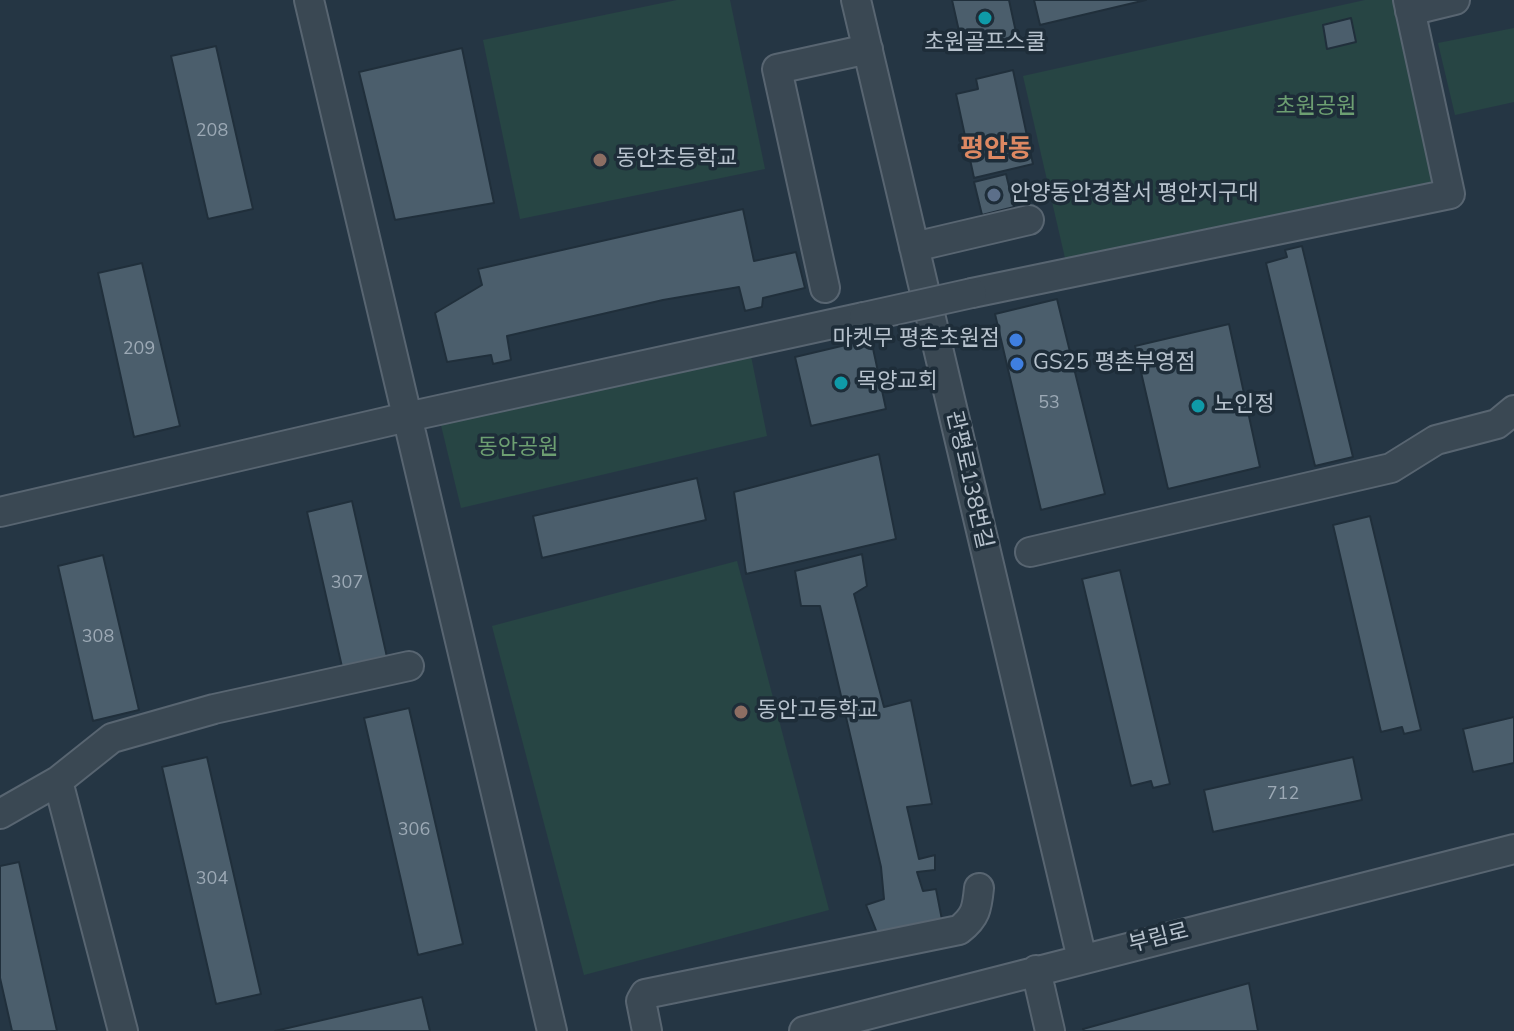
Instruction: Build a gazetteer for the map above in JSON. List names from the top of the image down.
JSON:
{
  "streets": {
    "street": ["관평로138번길", "부림로"]
  },
  "crossings": [
    ["관평로138번길", "부림로"]
  ],
  "districts": ["평안동"],
  "parks": ["초원공원", "동안공원"],
  "places": [
    "초원골프스쿨",
    "동안초등학교",
    "안양동안경찰서 평안지구대",
    "마켓무 평촌초원점",
    "GS25 평촌부영점",
    "목양교회",
    "노인정",
    "동안고등학교"
  ],
  "house_numbers": [
    "208",
    "209",
    "53",
    "307",
    "308",
    "712",
    "306",
    "304"
  ]
}
